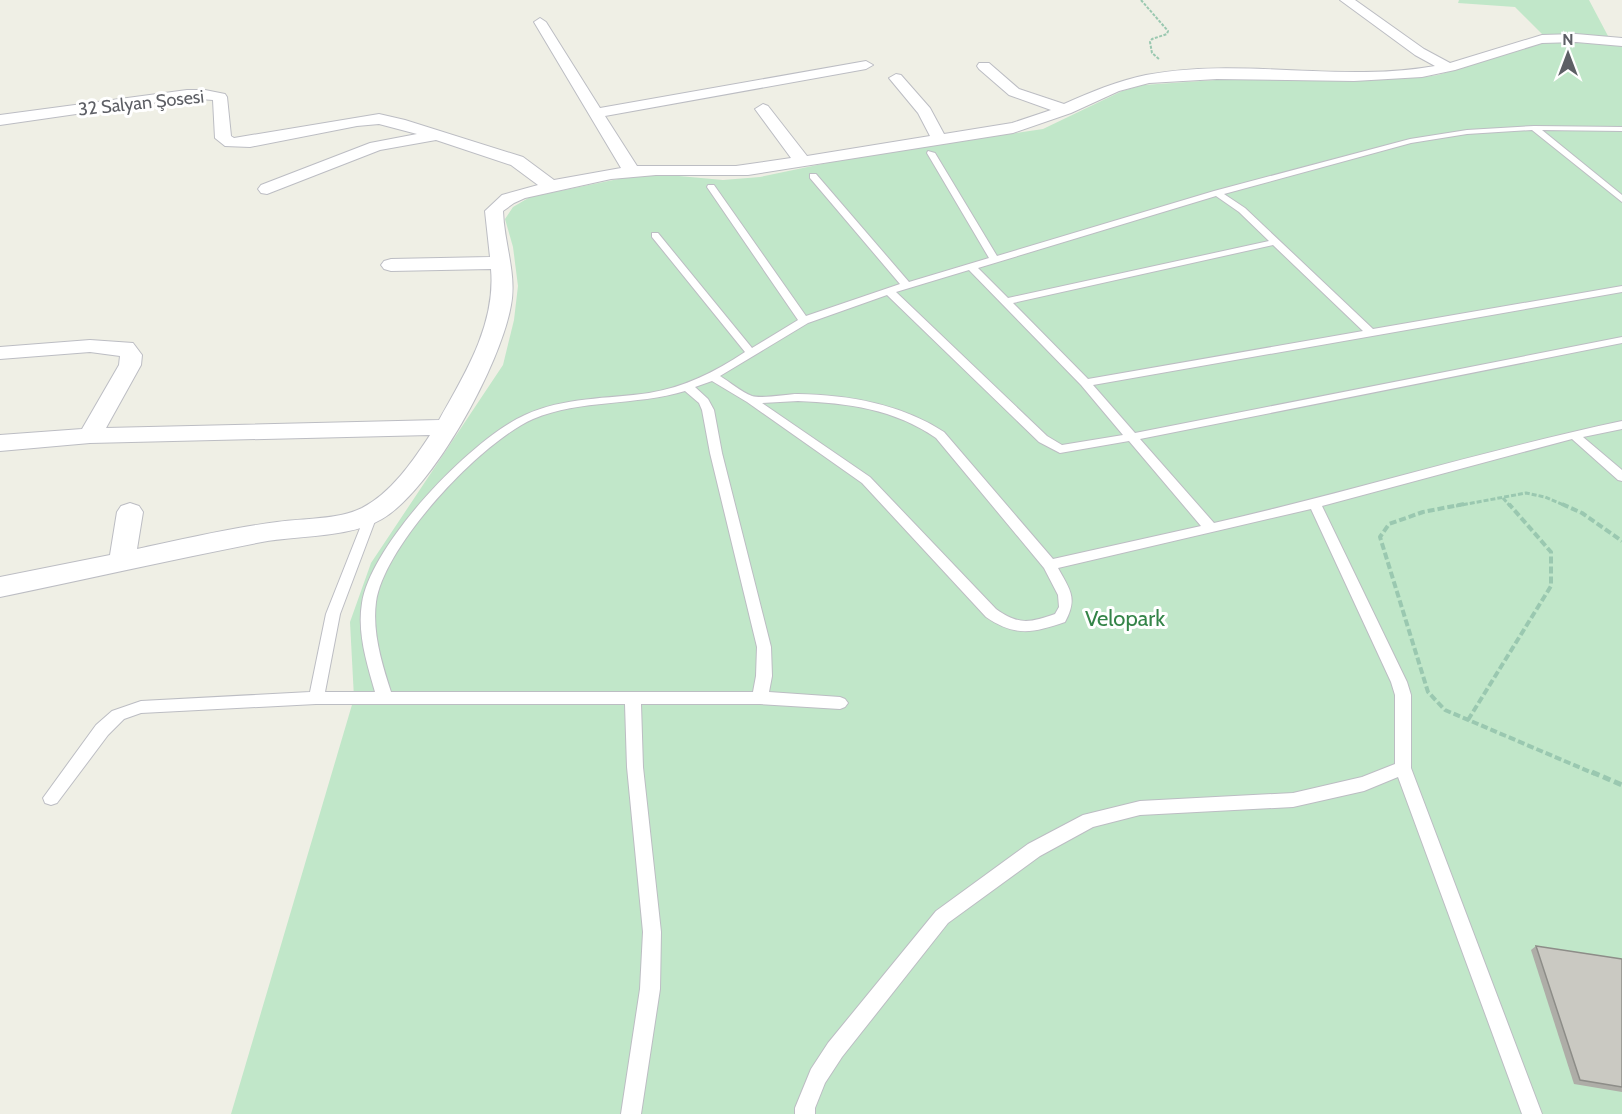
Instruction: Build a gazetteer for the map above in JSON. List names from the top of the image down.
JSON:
{
  "streets": {
    "street": ["32 Salyan Şosesi"]
  },
  "parks": ["Velopark"],
  "north": "top"
}
